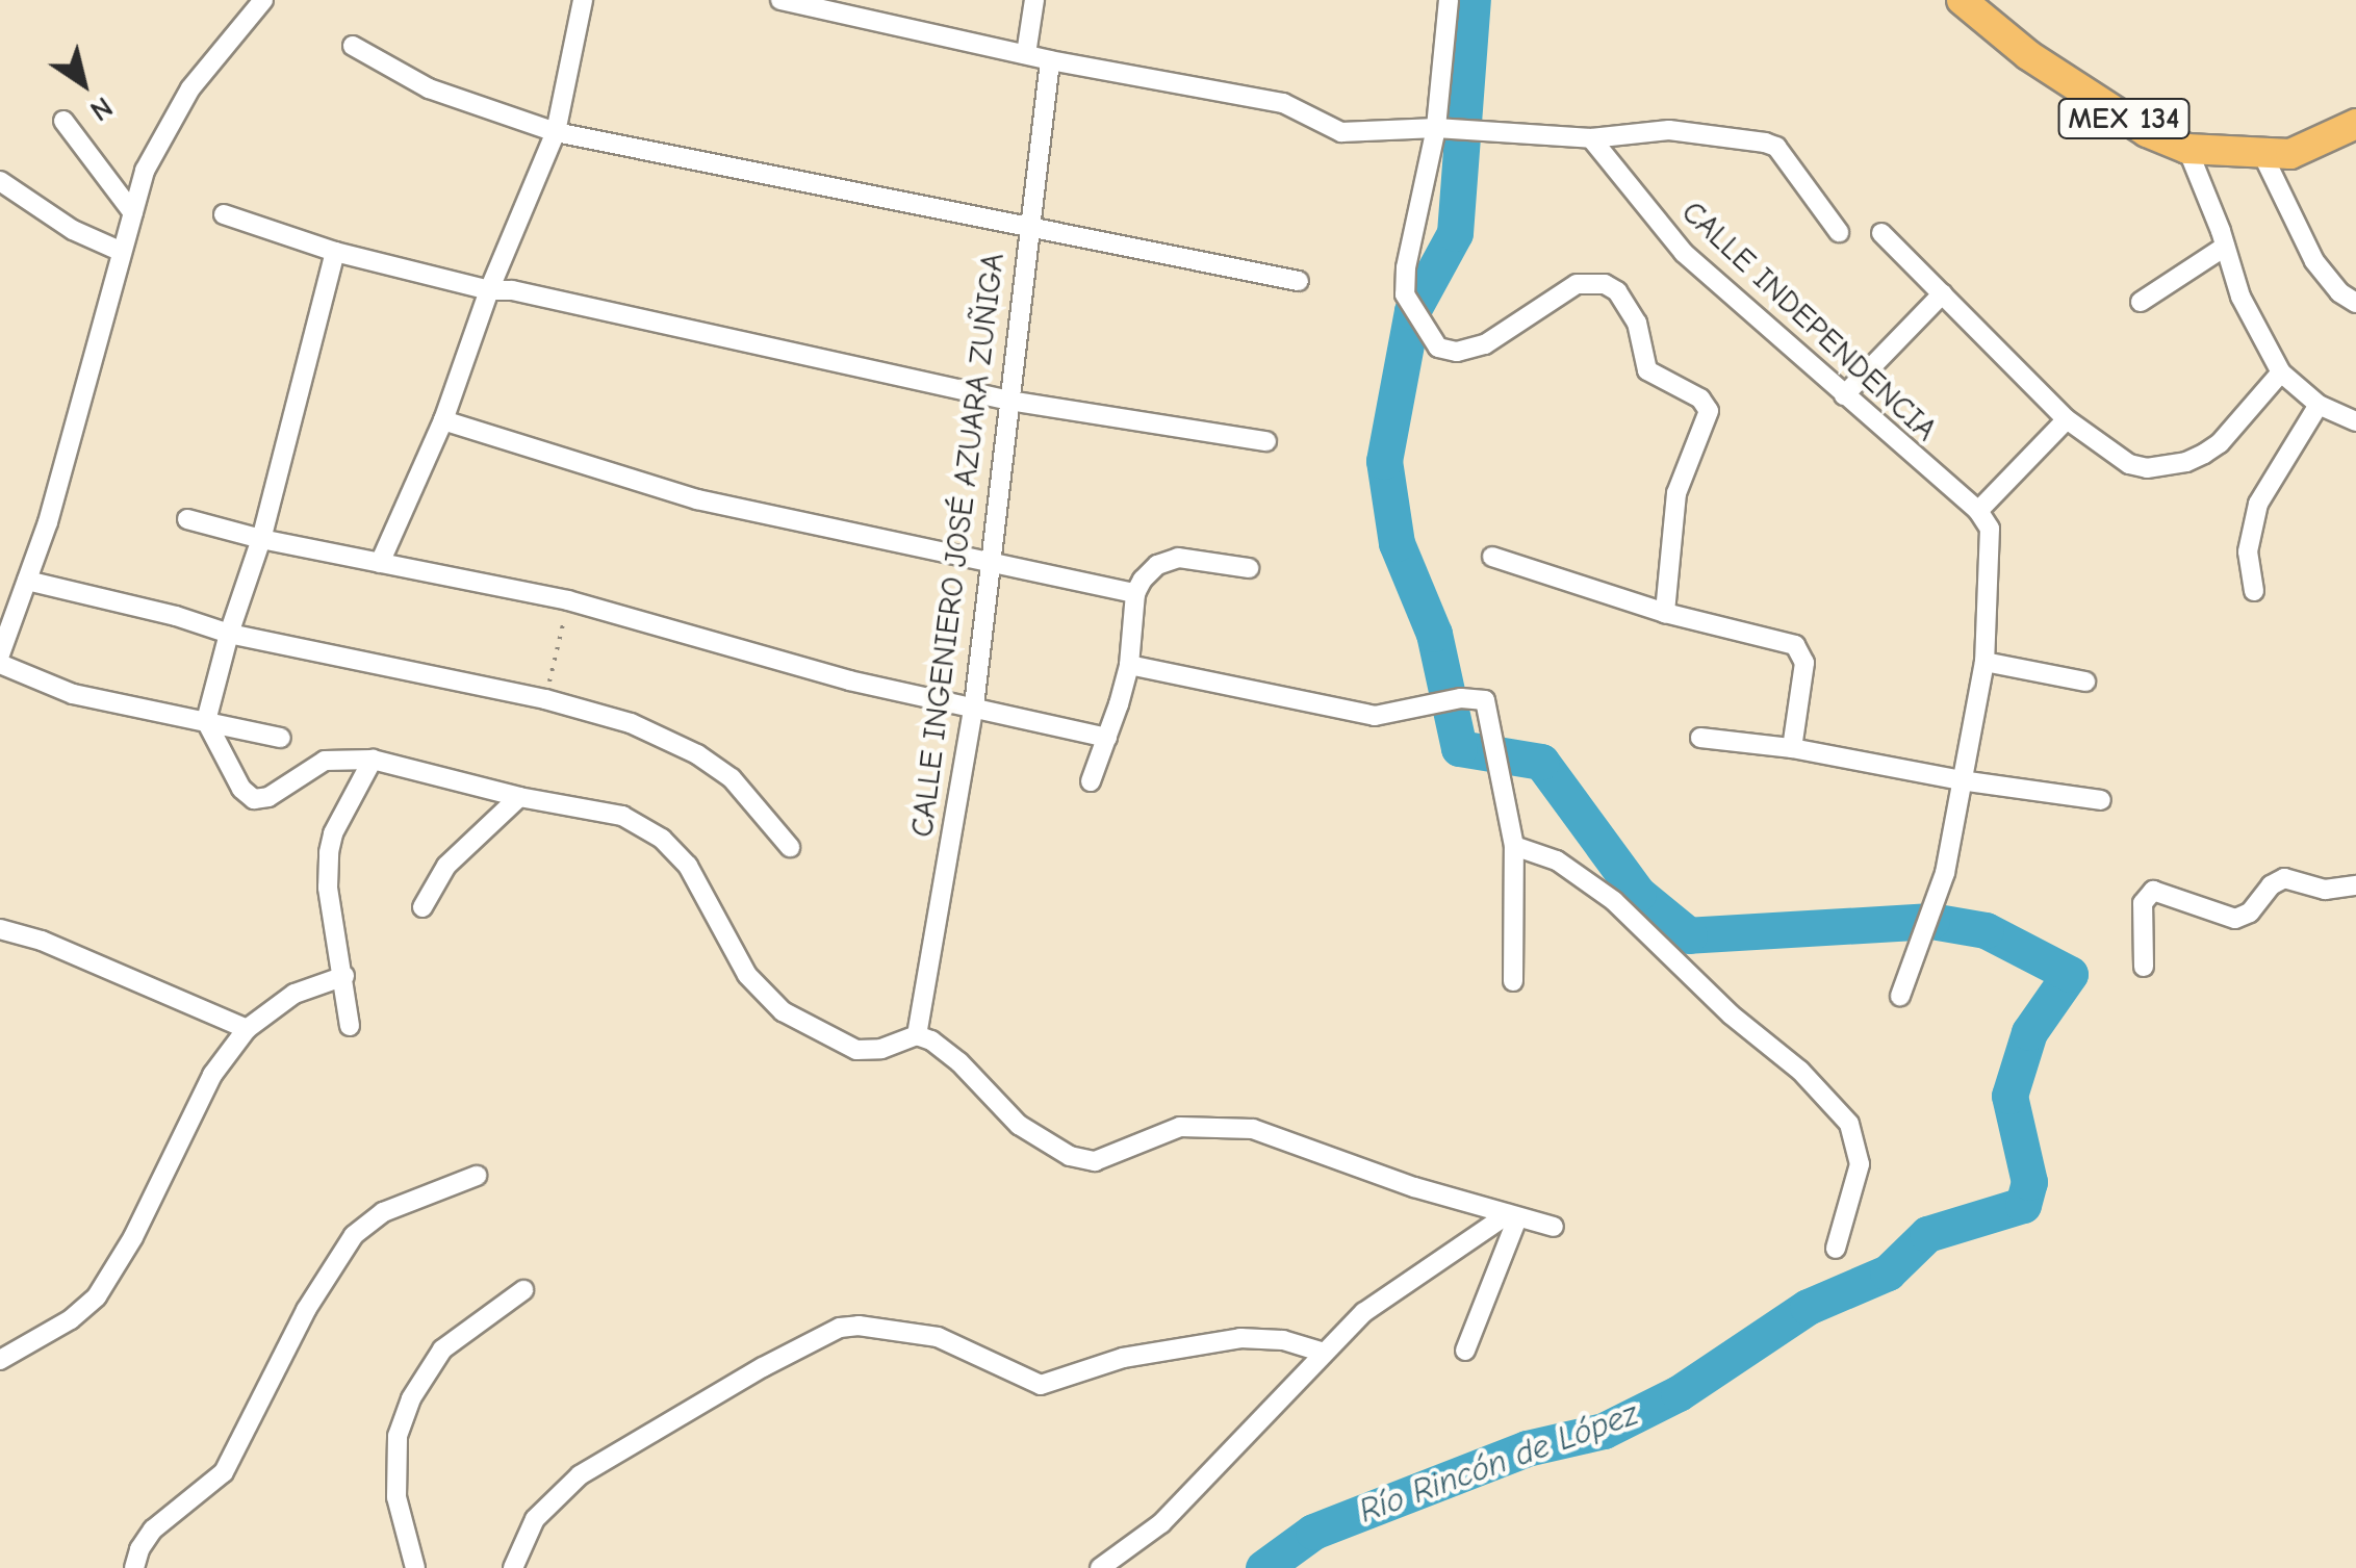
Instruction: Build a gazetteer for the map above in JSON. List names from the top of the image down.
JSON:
{
  "streets": {
    "main road": ["MEX 134"],
    "street": ["CALLE INDEPENDENCIA", "CALLE INGENIERO JOSÉ AZUARA ZUÑIGA"]
  },
  "water": ["Río Rincón de López"],
  "north": "bottom right"
}
